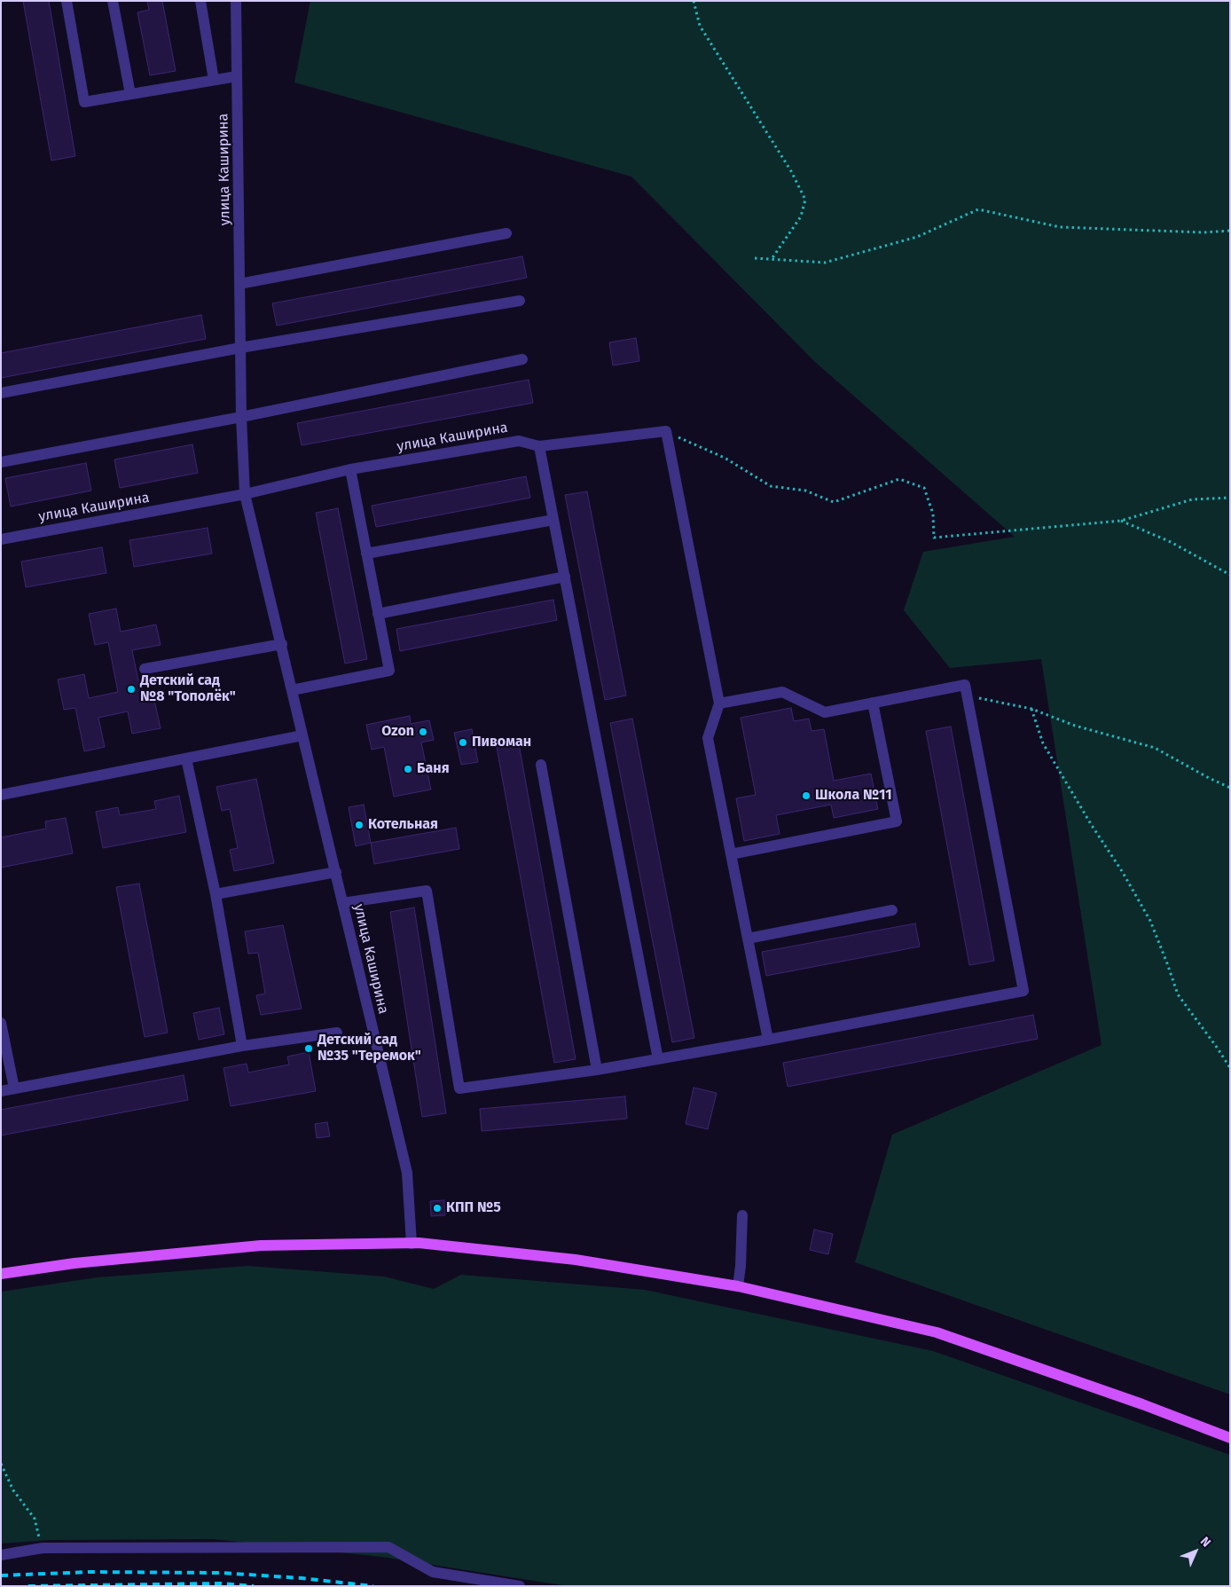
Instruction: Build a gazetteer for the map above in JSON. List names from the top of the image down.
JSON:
{
  "streets": {
    "street": ["улица Каширина"]
  },
  "places": [
    "Детский сад №8 \"Тополёк\"",
    "Ozon",
    "Пивоман",
    "Баня",
    "Школа №11",
    "Котельная",
    "Детский сад №35 \"Теремок\"",
    "КПП №5"
  ],
  "north": "top right"
}
